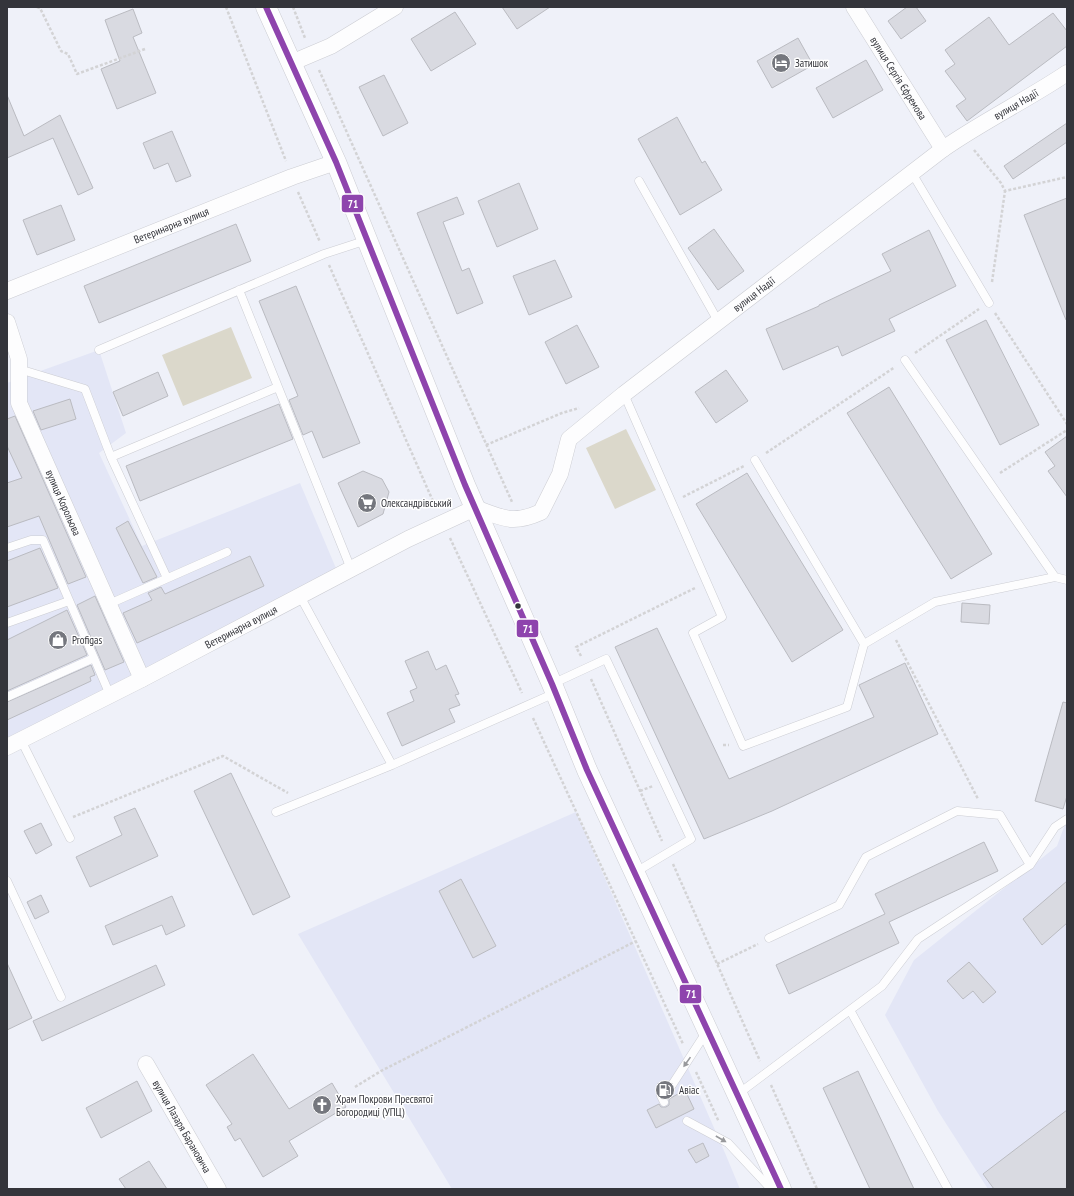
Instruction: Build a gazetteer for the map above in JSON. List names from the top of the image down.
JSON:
{
  "streets": {
    "street": [
      "вулиця Сергія Єфремова",
      "вулиця Надії",
      "Ветеринарна вулиця",
      "вулиця Корольова",
      "вулиця Лазаря Барановича"
    ]
  },
  "crossings": [
    ["вулиця Сергія Єфремова", "вулиця Надії"],
    ["Ветеринарна вулиця", "вулиця Корольова"]
  ],
  "places": {
    "hotel": ["Затишок"],
    "supermarket": ["Олександрівський"],
    "shop": ["Profigas"],
    "fuel station": ["Авіас"],
    "church": ["Храм Покрови Пресвятої Богородиці (УПЦ)"]
  },
  "lines": ["transit line 71"]
}
